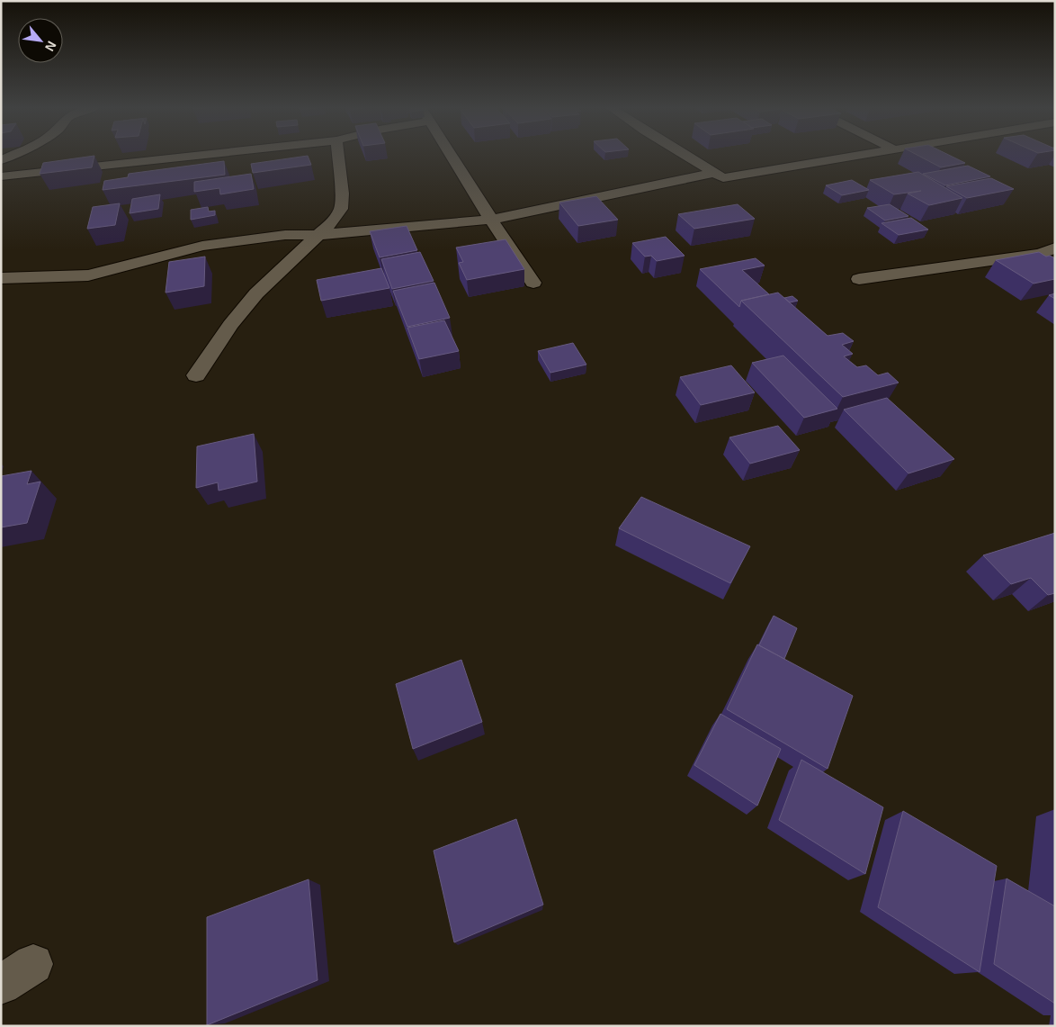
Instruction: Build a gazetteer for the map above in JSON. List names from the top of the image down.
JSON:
{
  "north": "bottom right"
}
